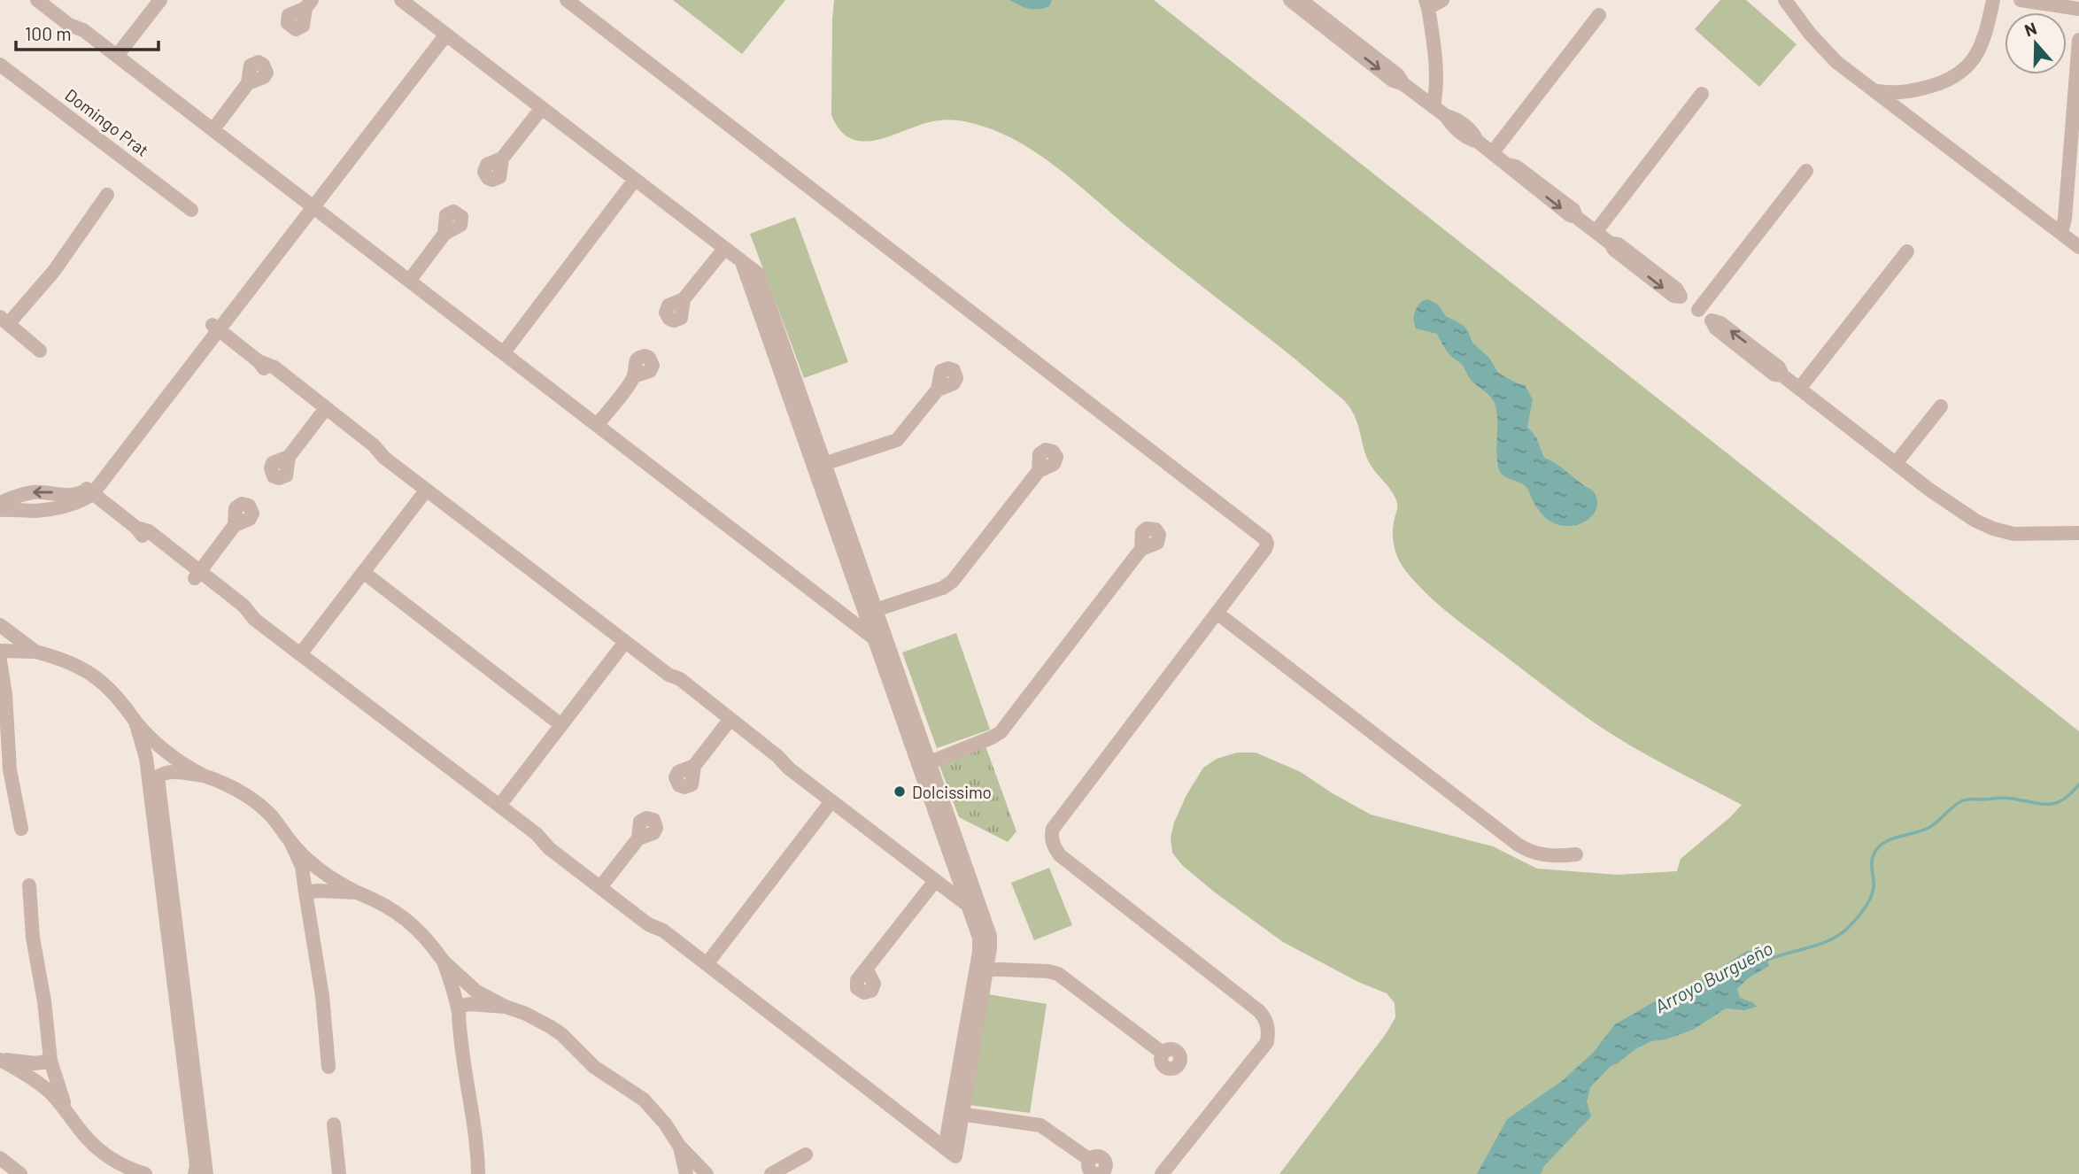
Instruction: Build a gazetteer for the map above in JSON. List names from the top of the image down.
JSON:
{
  "streets": {
    "street": ["Domingo Prat"]
  },
  "water": ["Arroyo Burgueño"],
  "places": ["Dolcissimo"],
  "scale_bar": "100 m",
  "north": "top"
}
